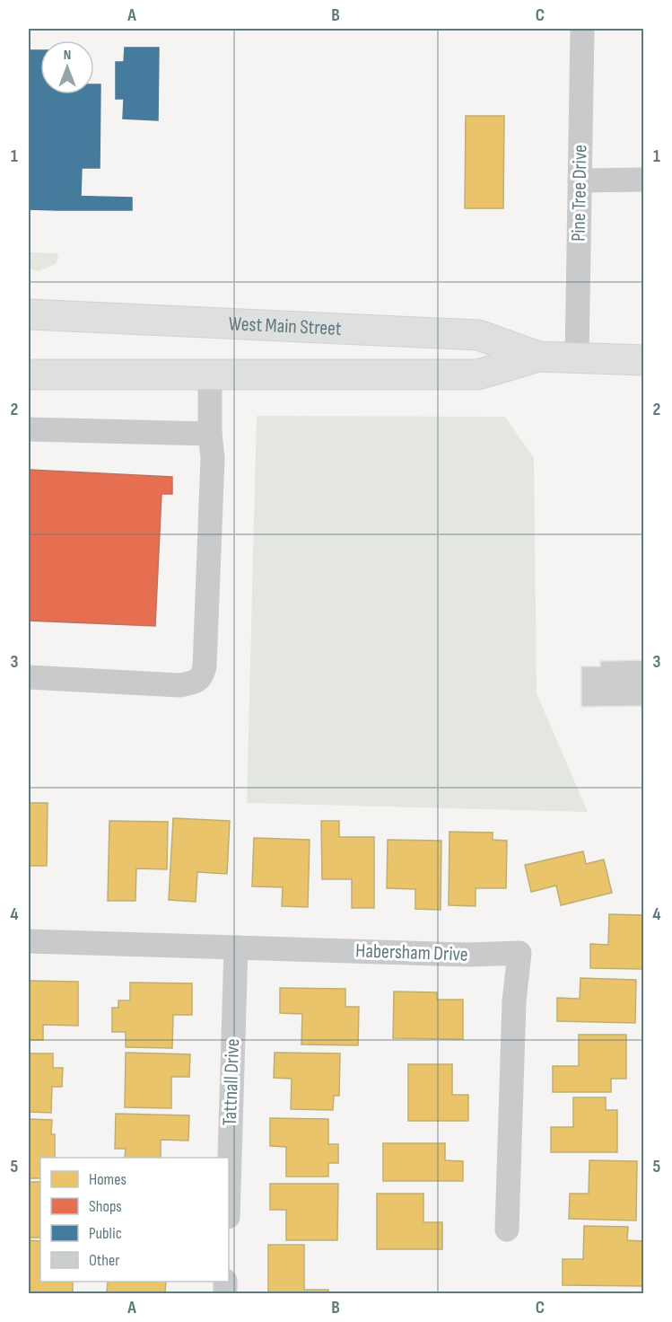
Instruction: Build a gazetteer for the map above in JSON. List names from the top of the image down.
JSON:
{
  "streets": {
    "main road": ["West Main Street"],
    "street": ["Pine Tree Drive", "Habersham Drive", "Tattnall Drive"]
  },
  "crossings": [
    ["Pine Tree Drive", "West Main Street"],
    ["Habersham Drive", "Tattnall Drive"]
  ],
  "legend": [
    "Homes",
    "Shops",
    "Public",
    "Other"
  ],
  "north": "top",
  "grid": {
    "columns": ["A", "B", "C"],
    "rows": [
      "1",
      "2",
      "3",
      "4",
      "5"
    ]
  }
}
